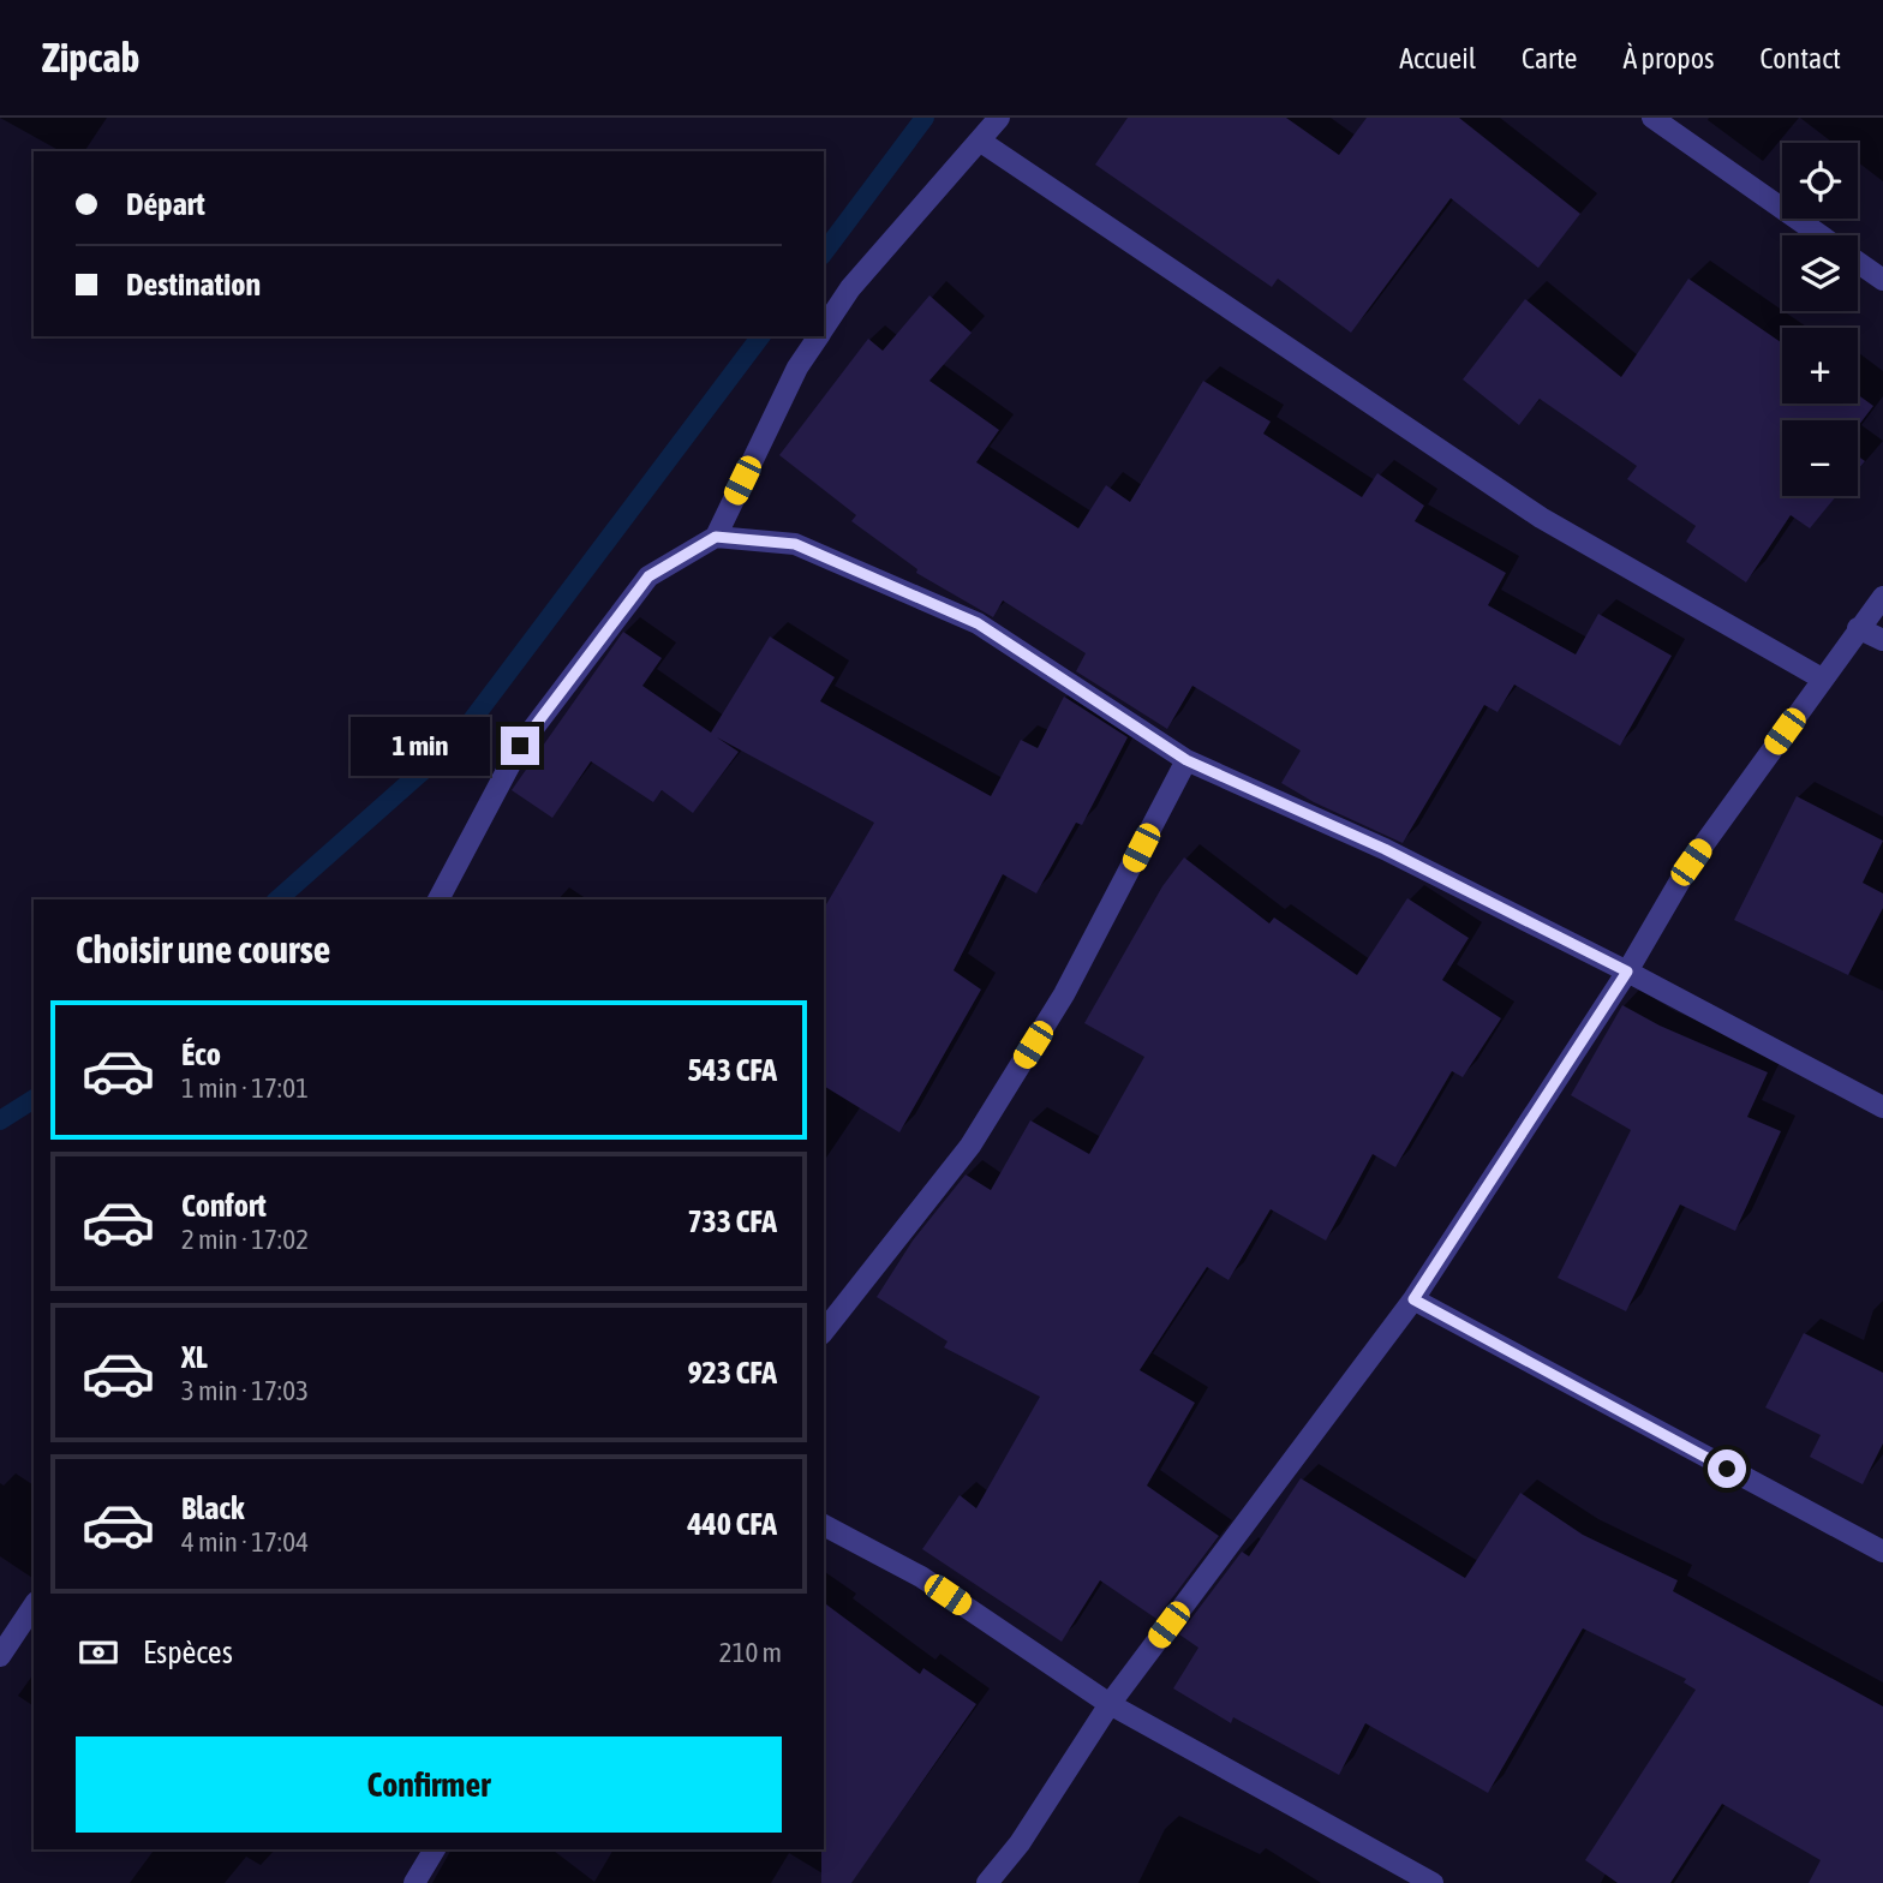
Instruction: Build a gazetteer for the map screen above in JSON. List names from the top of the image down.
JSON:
{
  "page": {
    "header": "Zipcab",
    "nav": [
      "Accueil",
      "Carte",
      "À propos",
      "Contact"
    ],
    "map_buttons": ["+", "−"],
    "banner": ["Départ", "Destination"],
    "bubble": "1 min",
    "heading": "Choisir une course",
    "list": [
      {
        "name": "Éco",
        "note": "1 min · 17:01",
        "value": "543 CFA"
      },
      {
        "name": "Confort",
        "note": "2 min · 17:02",
        "value": "733 CFA"
      },
      {
        "name": "XL",
        "note": "3 min · 17:03",
        "value": "923 CFA"
      },
      {
        "name": "Black",
        "note": "4 min · 17:04",
        "value": "440 CFA"
      }
    ],
    "pay": ["Espèces", "210 m"],
    "buttons": "Confirmer"
  }
}
